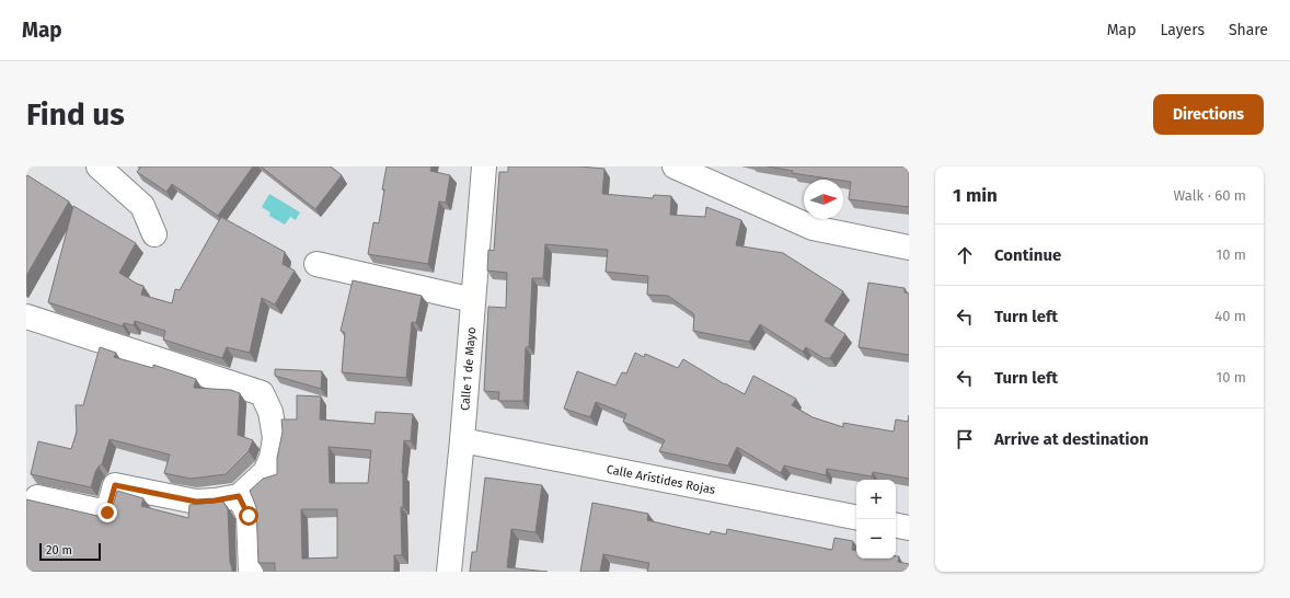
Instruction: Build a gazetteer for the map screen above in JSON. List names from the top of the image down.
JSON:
{
  "streets": {
    "street": ["Calle 1 de Mayo", "Calle Arístides Rojas"]
  },
  "crossings": [
    ["Calle 1 de Mayo", "Calle Arístides Rojas"]
  ],
  "scale_bar": "20 m",
  "north": "right",
  "page": {
    "header": "Map",
    "nav": ["Map", "Layers", "Share"],
    "buttons": "Directions",
    "title": "Find us",
    "heading": ["1 min", "Walk · 60 m"],
    "list": [
      ["Continue", "10 m"],
      ["Turn left", "40 m"],
      ["Turn left", "10 m"],
      "Arrive at destination"
    ],
    "map_buttons": ["+", "−"],
    "scale": "20 m"
  }
}
